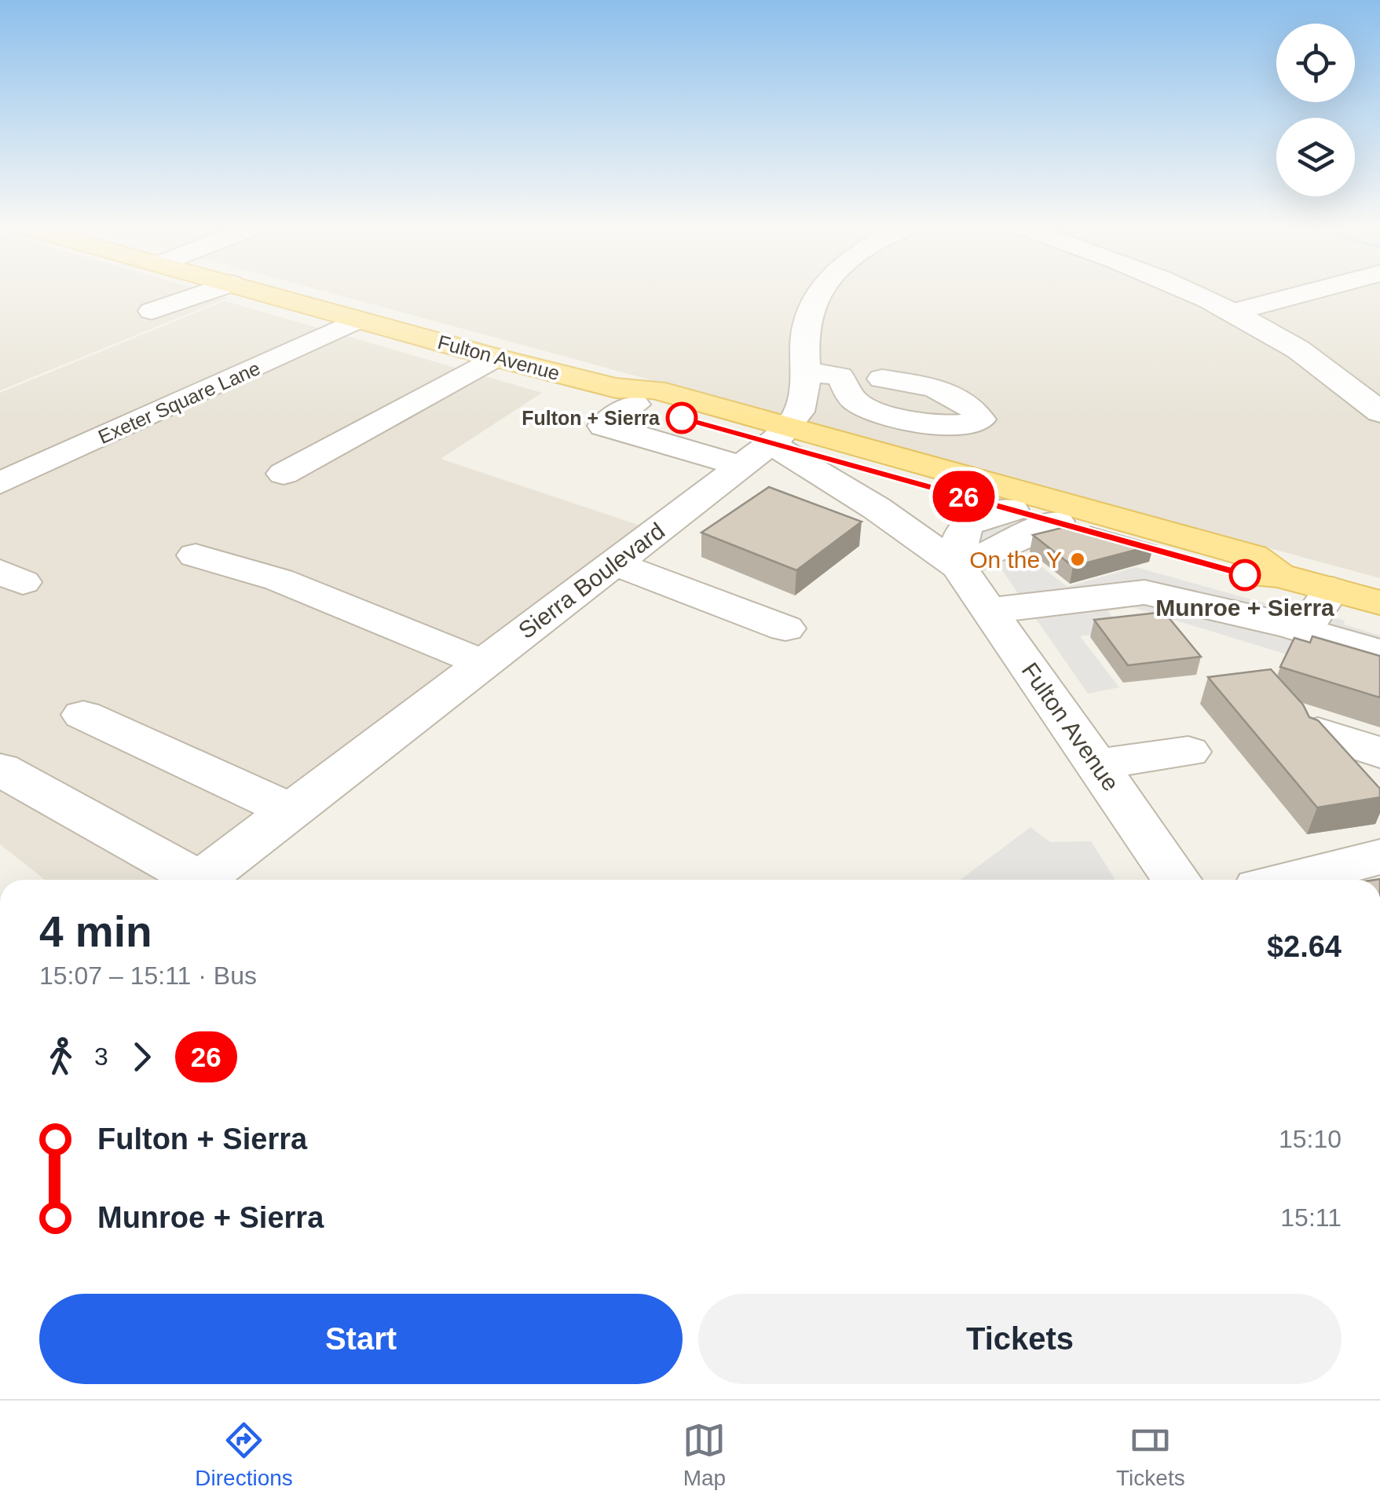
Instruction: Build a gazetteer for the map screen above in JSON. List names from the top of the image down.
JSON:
{
  "streets": {
    "main road": ["Fulton Avenue"],
    "street": ["Exeter Square Lane", "Sierra Boulevard"]
  },
  "crossings": [
    ["Fulton Avenue", "Exeter Square Lane"],
    ["Fulton Avenue", "Sierra Boulevard"]
  ],
  "places": ["Fulton + Sierra", "On the Y", "Munroe + Sierra"],
  "lines": ["bus line 26"],
  "page": {
    "on_map": "26",
    "heading": ["4 min", "15:07 – 15:11 · Bus", "$2.64"],
    "legs": ["3", "26"],
    "list": [
      {
        "name": "Fulton + Sierra",
        "value": "15:10"
      },
      {
        "name": "Munroe + Sierra",
        "value": "15:11"
      }
    ],
    "buttons": ["Start", "Tickets"],
    "tabs": ["Directions", "Map", "Tickets"]
  }
}
